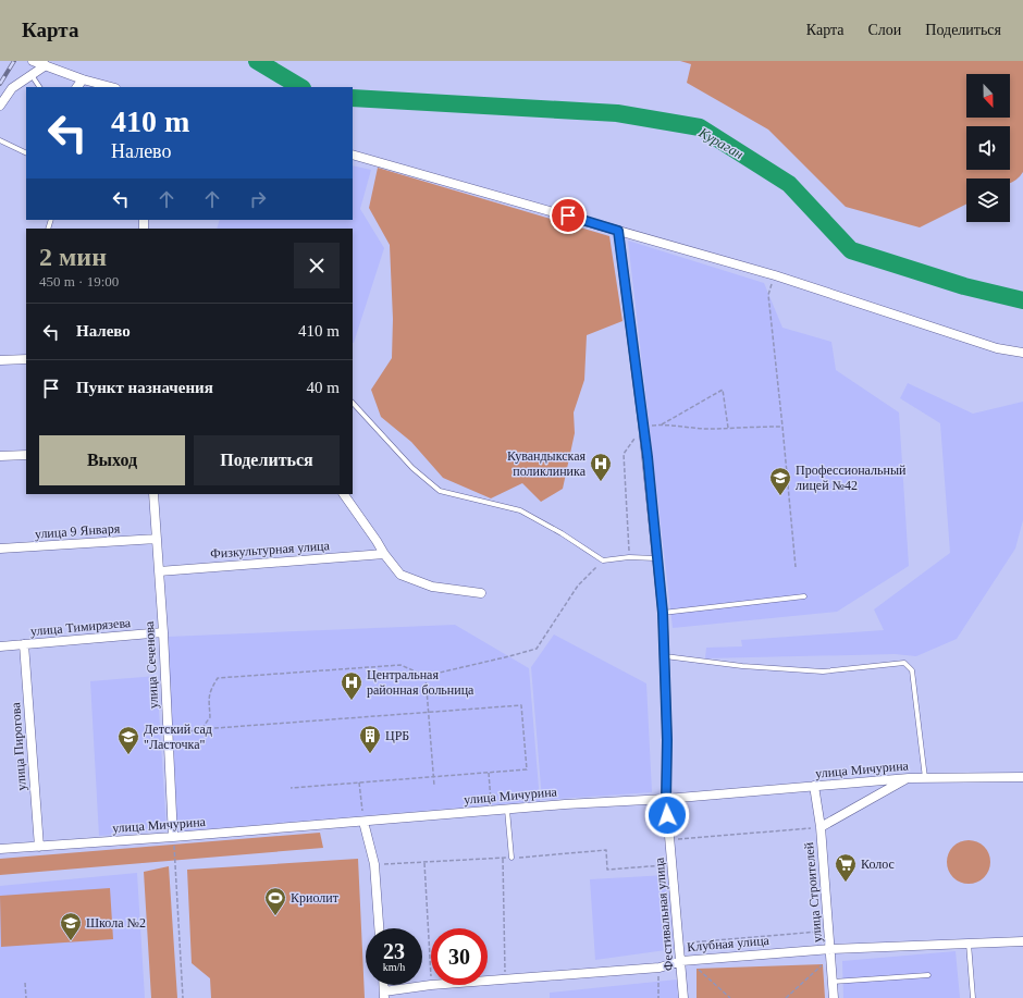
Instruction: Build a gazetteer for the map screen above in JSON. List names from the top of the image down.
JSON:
{
  "streets": {
    "street": [
      "улица 9 Января",
      "Физкультурная улица",
      "улица Тимирязева",
      "улица Сеченова",
      "улица Пирогова",
      "улица Мичурина",
      "улица Строителей",
      "Фестивальная улица",
      "Клубная улица"
    ]
  },
  "crossings": [
    ["улица 9 Января", "улица Сеченова"],
    ["Физкультурная улица", "улица Сеченова"],
    ["улица Тимирязева", "улица Сеченова"],
    ["улица Тимирязева", "улица Пирогова"],
    ["улица Сеченова", "улица Мичурина"],
    ["улица Пирогова", "улица Мичурина"],
    ["улица Мичурина", "улица Строителей"],
    ["улица Мичурина", "Фестивальная улица"],
    ["улица Строителей", "Клубная улица"],
    ["Фестивальная улица", "Клубная улица"]
  ],
  "water": ["Кураган"],
  "places": {
    "hospital": ["Кувандыкская поликлиника", "Центральная районная больница"],
    "school or university": ["Профессиональный лицей №42", "Детский сад \"Ласточка\"", "Школа №2"],
    "building": ["ЦРБ"],
    "supermarket": ["Колос"],
    "sports": ["Криолит"]
  },
  "north": "bottom",
  "page": {
    "header": "Карта",
    "nav": ["Карта", "Слои", "Поделиться"],
    "turn": ["410 m", "Налево"],
    "heading": ["2 мин", "450 m · 19:00"],
    "list": [
      {
        "name": "Налево",
        "value": "410 m"
      },
      {
        "name": "Пункт назначения",
        "value": "40 m"
      }
    ],
    "buttons": ["Выход", "Поделиться"],
    "speed": "23 km/h",
    "limit": "30"
  }
}
